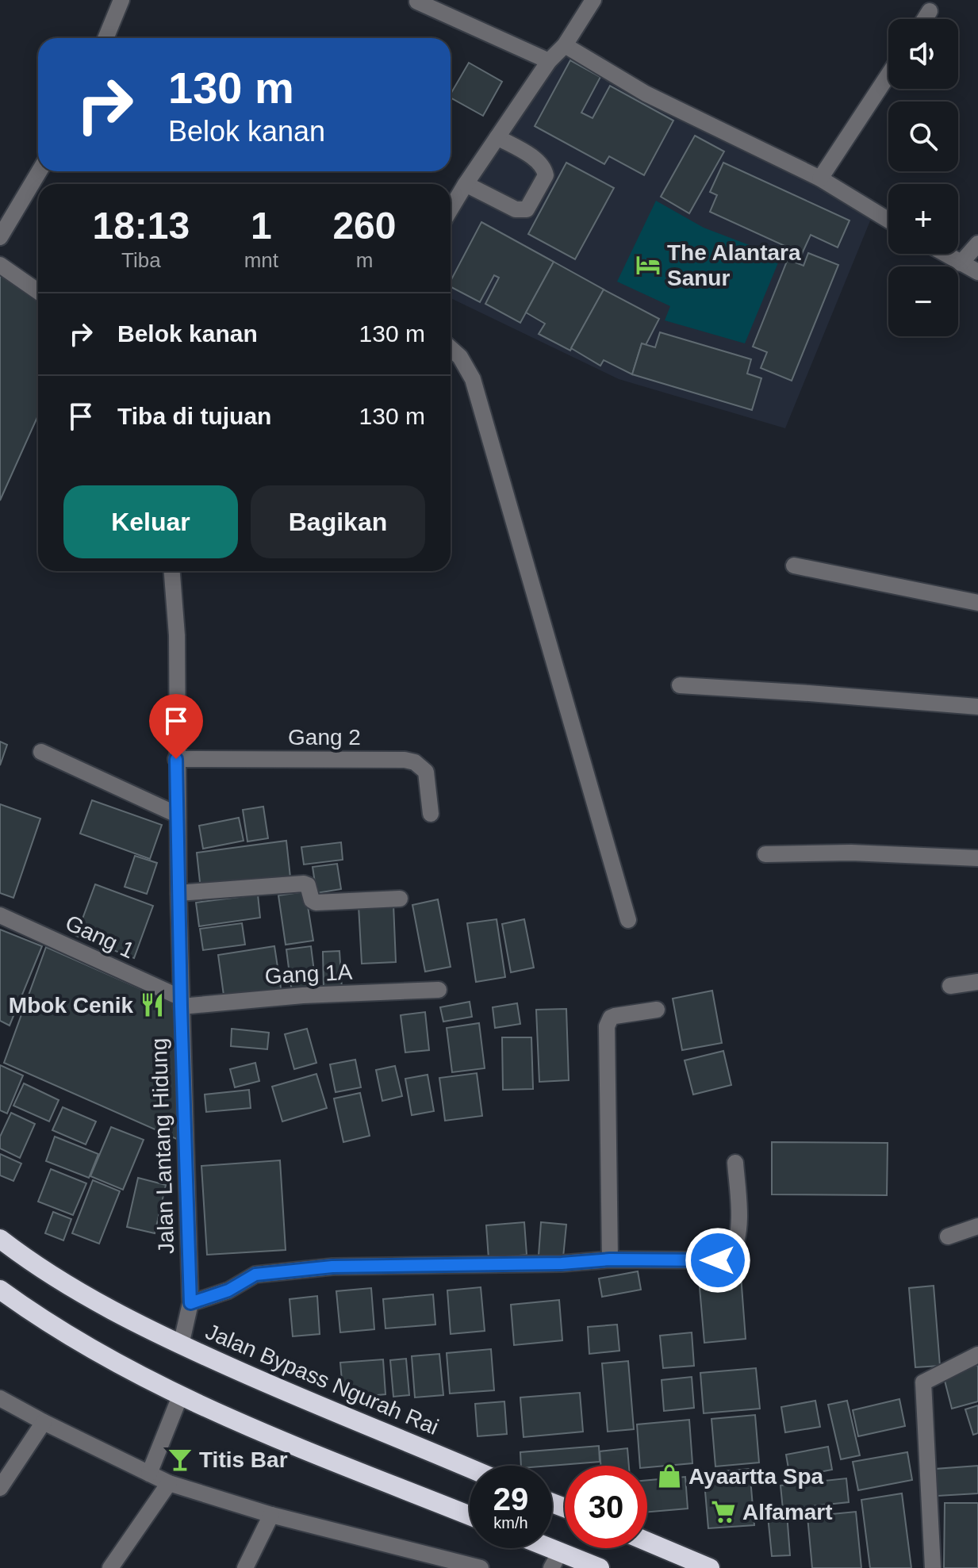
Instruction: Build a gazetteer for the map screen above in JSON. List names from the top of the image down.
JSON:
{
  "streets": {
    "highway": ["Jalan Bypass Ngurah Rai"],
    "street": [
      "Gang 2",
      "Gang 1",
      "Gang 1A",
      "Jalan Lantang Hidung"
    ]
  },
  "crossings": [
    ["Gang 2", "Jalan Lantang Hidung"],
    ["Gang 1", "Gang 1A"],
    ["Gang 1", "Jalan Lantang Hidung"],
    ["Gang 1A", "Jalan Lantang Hidung"],
    ["Jalan Lantang Hidung", "Jalan Bypass Ngurah Rai"]
  ],
  "places": {
    "hotel": ["The Alantara Sanur"],
    "restaurant": ["Mbok Cenik"],
    "bar": ["Titis Bar"],
    "shop": ["Ayaartta Spa"],
    "supermarket": ["Alfamart"]
  },
  "page": {
    "map_buttons": ["+", "−"],
    "turn": ["130 m", "Belok kanan"],
    "eta": [
      "18:13",
      "Tiba",
      "1",
      "mnt",
      "260",
      "m"
    ],
    "list": [
      {
        "name": "Belok kanan",
        "value": "130 m"
      },
      {
        "name": "Tiba di tujuan",
        "value": "130 m"
      }
    ],
    "buttons": ["Keluar", "Bagikan"],
    "speed": "29 km/h",
    "limit": "30"
  }
}
